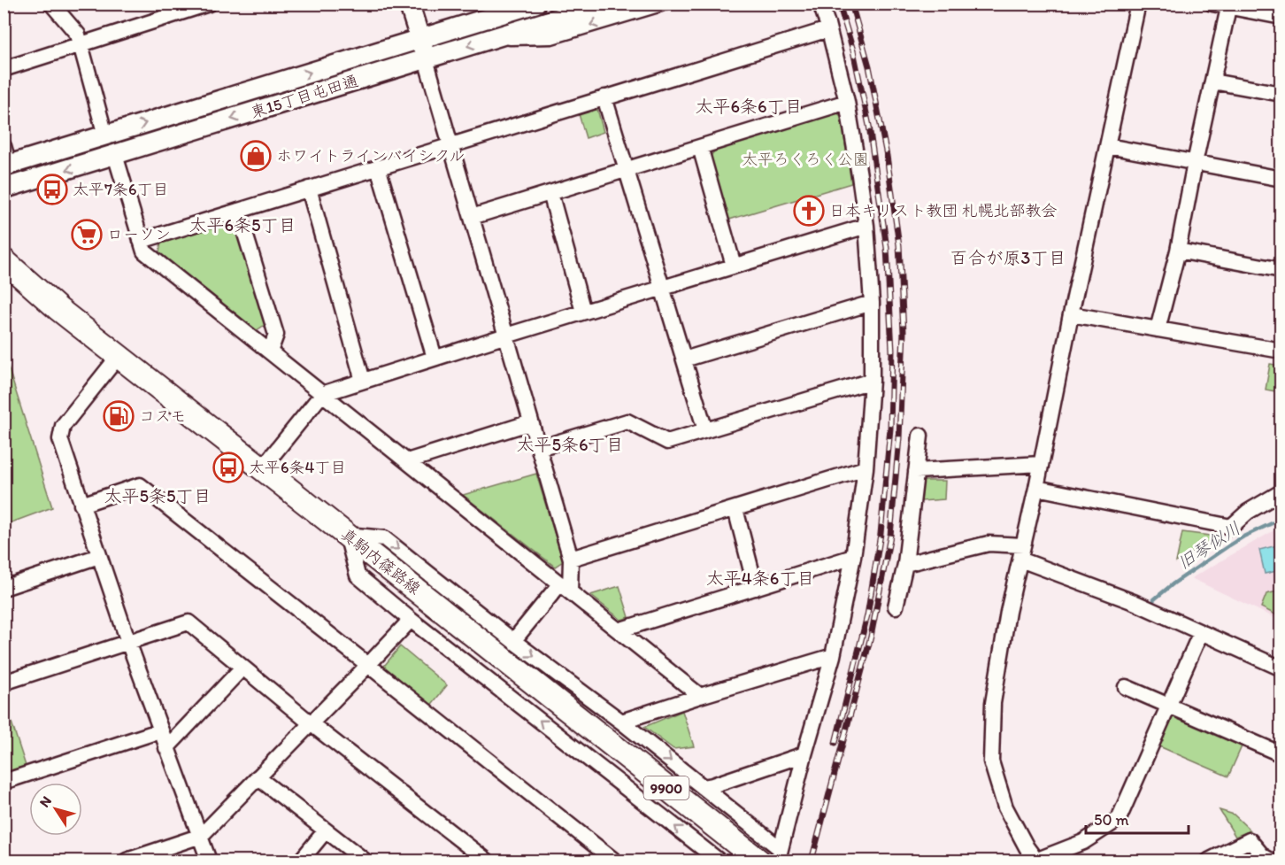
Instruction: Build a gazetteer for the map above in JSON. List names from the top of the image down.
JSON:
{
  "streets": {
    "main road": ["真駒内篠路線", "9900"],
    "street": ["東15丁目屯田通"]
  },
  "districts": [
    "太平6条6丁目",
    "太平6条5丁目",
    "百合が原3丁目",
    "太平5条6丁目",
    "太平5条5丁目",
    "太平4条6丁目"
  ],
  "water": ["旧琴似川"],
  "parks": ["太平ろくろく公園"],
  "places": {
    "shop": ["ホワイトラインバイシクル"],
    "bus stop": ["太平7条6丁目", "太平6条4丁目"],
    "church": ["日本キリスト教団 札幌北部教会"],
    "supermarket": ["ローソン"],
    "fuel station": ["コスモ"]
  },
  "scale_bar": "50 m",
  "north": "top left"
}
